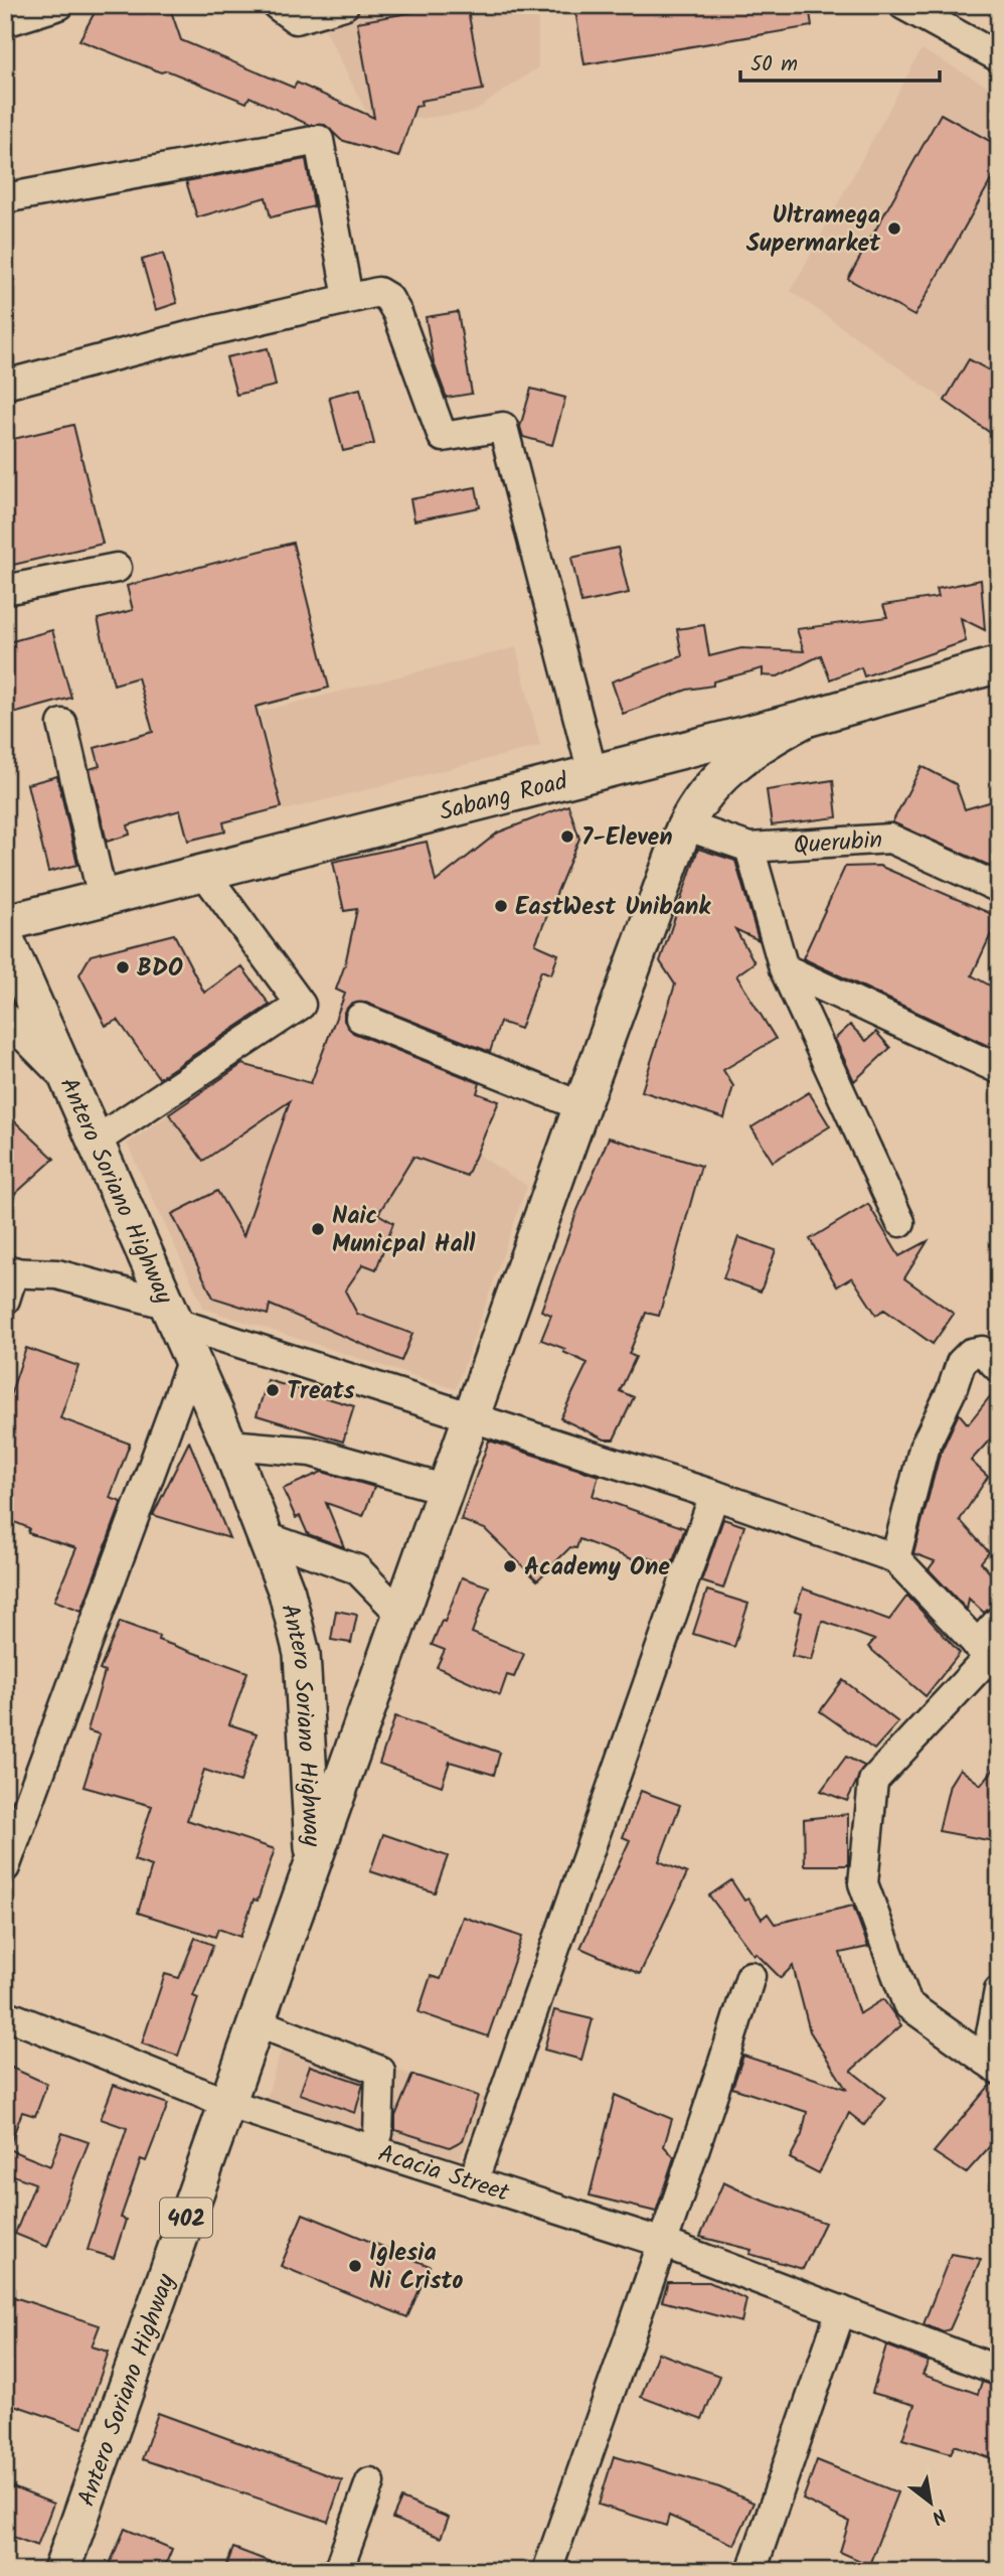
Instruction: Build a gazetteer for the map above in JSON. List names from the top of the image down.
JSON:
{
  "streets": {
    "main road": ["Sabang Road", "Antero Soriano Highway", "402"],
    "street": ["Querubin", "Acacia Street"]
  },
  "crossings": [
    ["Sabang Road", "402"],
    ["Antero Soriano Highway", "Acacia Street"],
    ["Antero Soriano Highway", "402"]
  ],
  "places": [
    "Ultramega Supermarket",
    "7-Eleven",
    "EastWest Unibank",
    "BDO",
    "Naic Municpal Hall",
    "Treats",
    "Academy One",
    "Iglesia Ni Cristo"
  ],
  "scale_bar": "50 m",
  "north": "bottom right"
}
